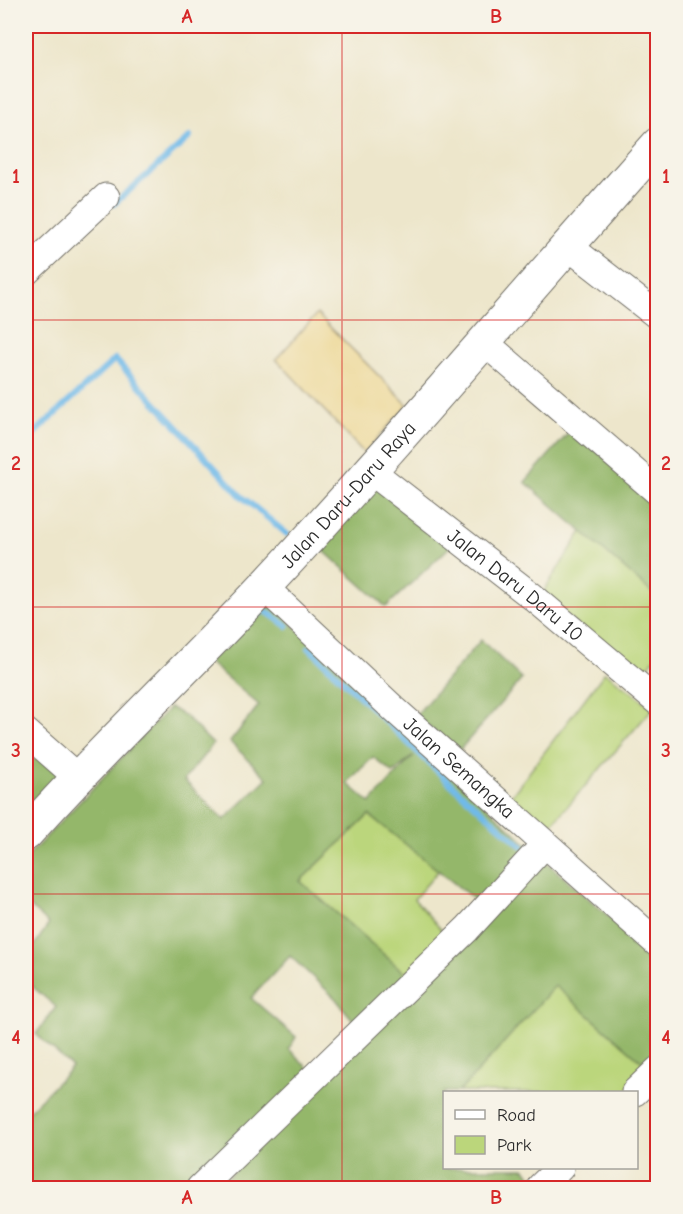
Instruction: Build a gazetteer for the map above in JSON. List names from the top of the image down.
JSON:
{
  "streets": {
    "main road": ["Jalan Daru-Daru Raya"],
    "street": ["Jalan Daru Daru 10", "Jalan Semangka"]
  },
  "crossings": [
    ["Jalan Daru-Daru Raya", "Jalan Daru Daru 10"],
    ["Jalan Daru-Daru Raya", "Jalan Semangka"]
  ],
  "legend": ["Road", "Park"],
  "grid": {
    "columns": ["A", "B"],
    "rows": [
      "1",
      "2",
      "3",
      "4"
    ]
  }
}
